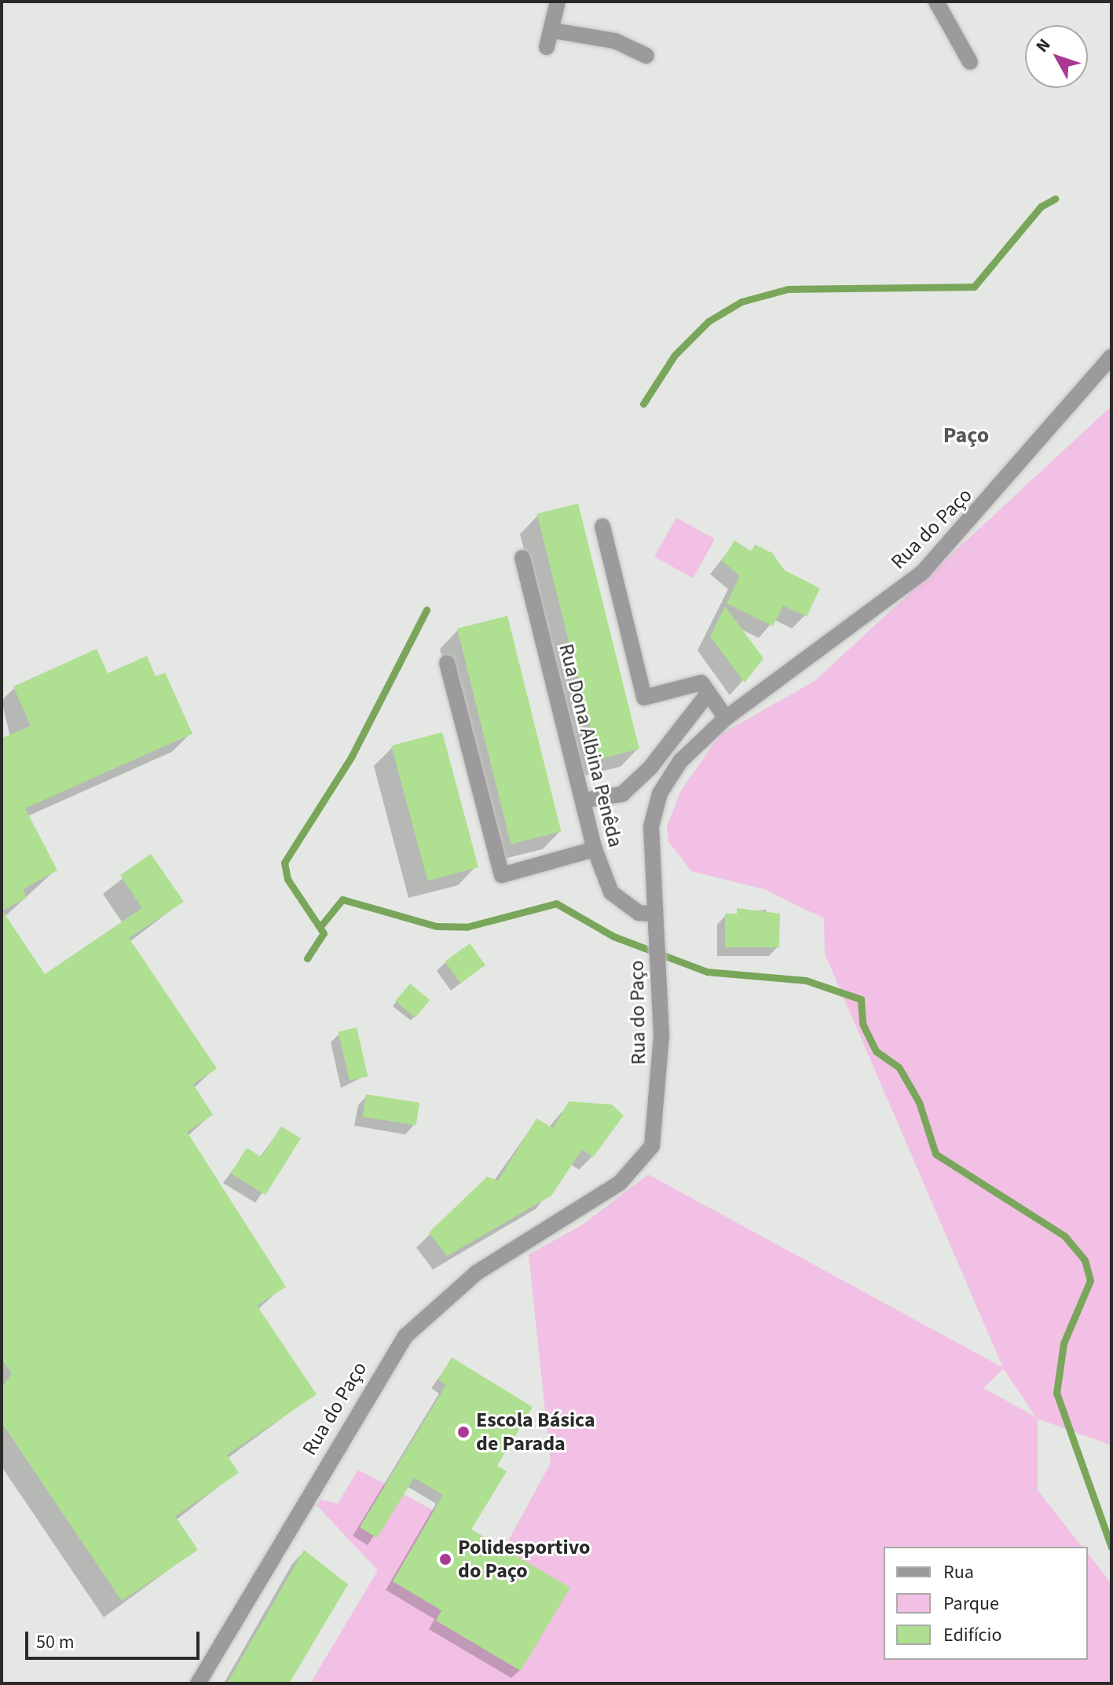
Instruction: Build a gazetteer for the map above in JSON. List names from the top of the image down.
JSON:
{
  "streets": {
    "street": ["Rua do Paço", "Rua Dona Albina Penêda"]
  },
  "crossings": [
    ["Rua do Paço", "Rua Dona Albina Penêda"]
  ],
  "districts": ["Paço"],
  "places": ["Escola Básica de Parada", "Polidesportivo do Paço"],
  "legend": ["Rua", "Parque", "Edifício"],
  "scale_bar": "50 m",
  "north": "top left"
}
